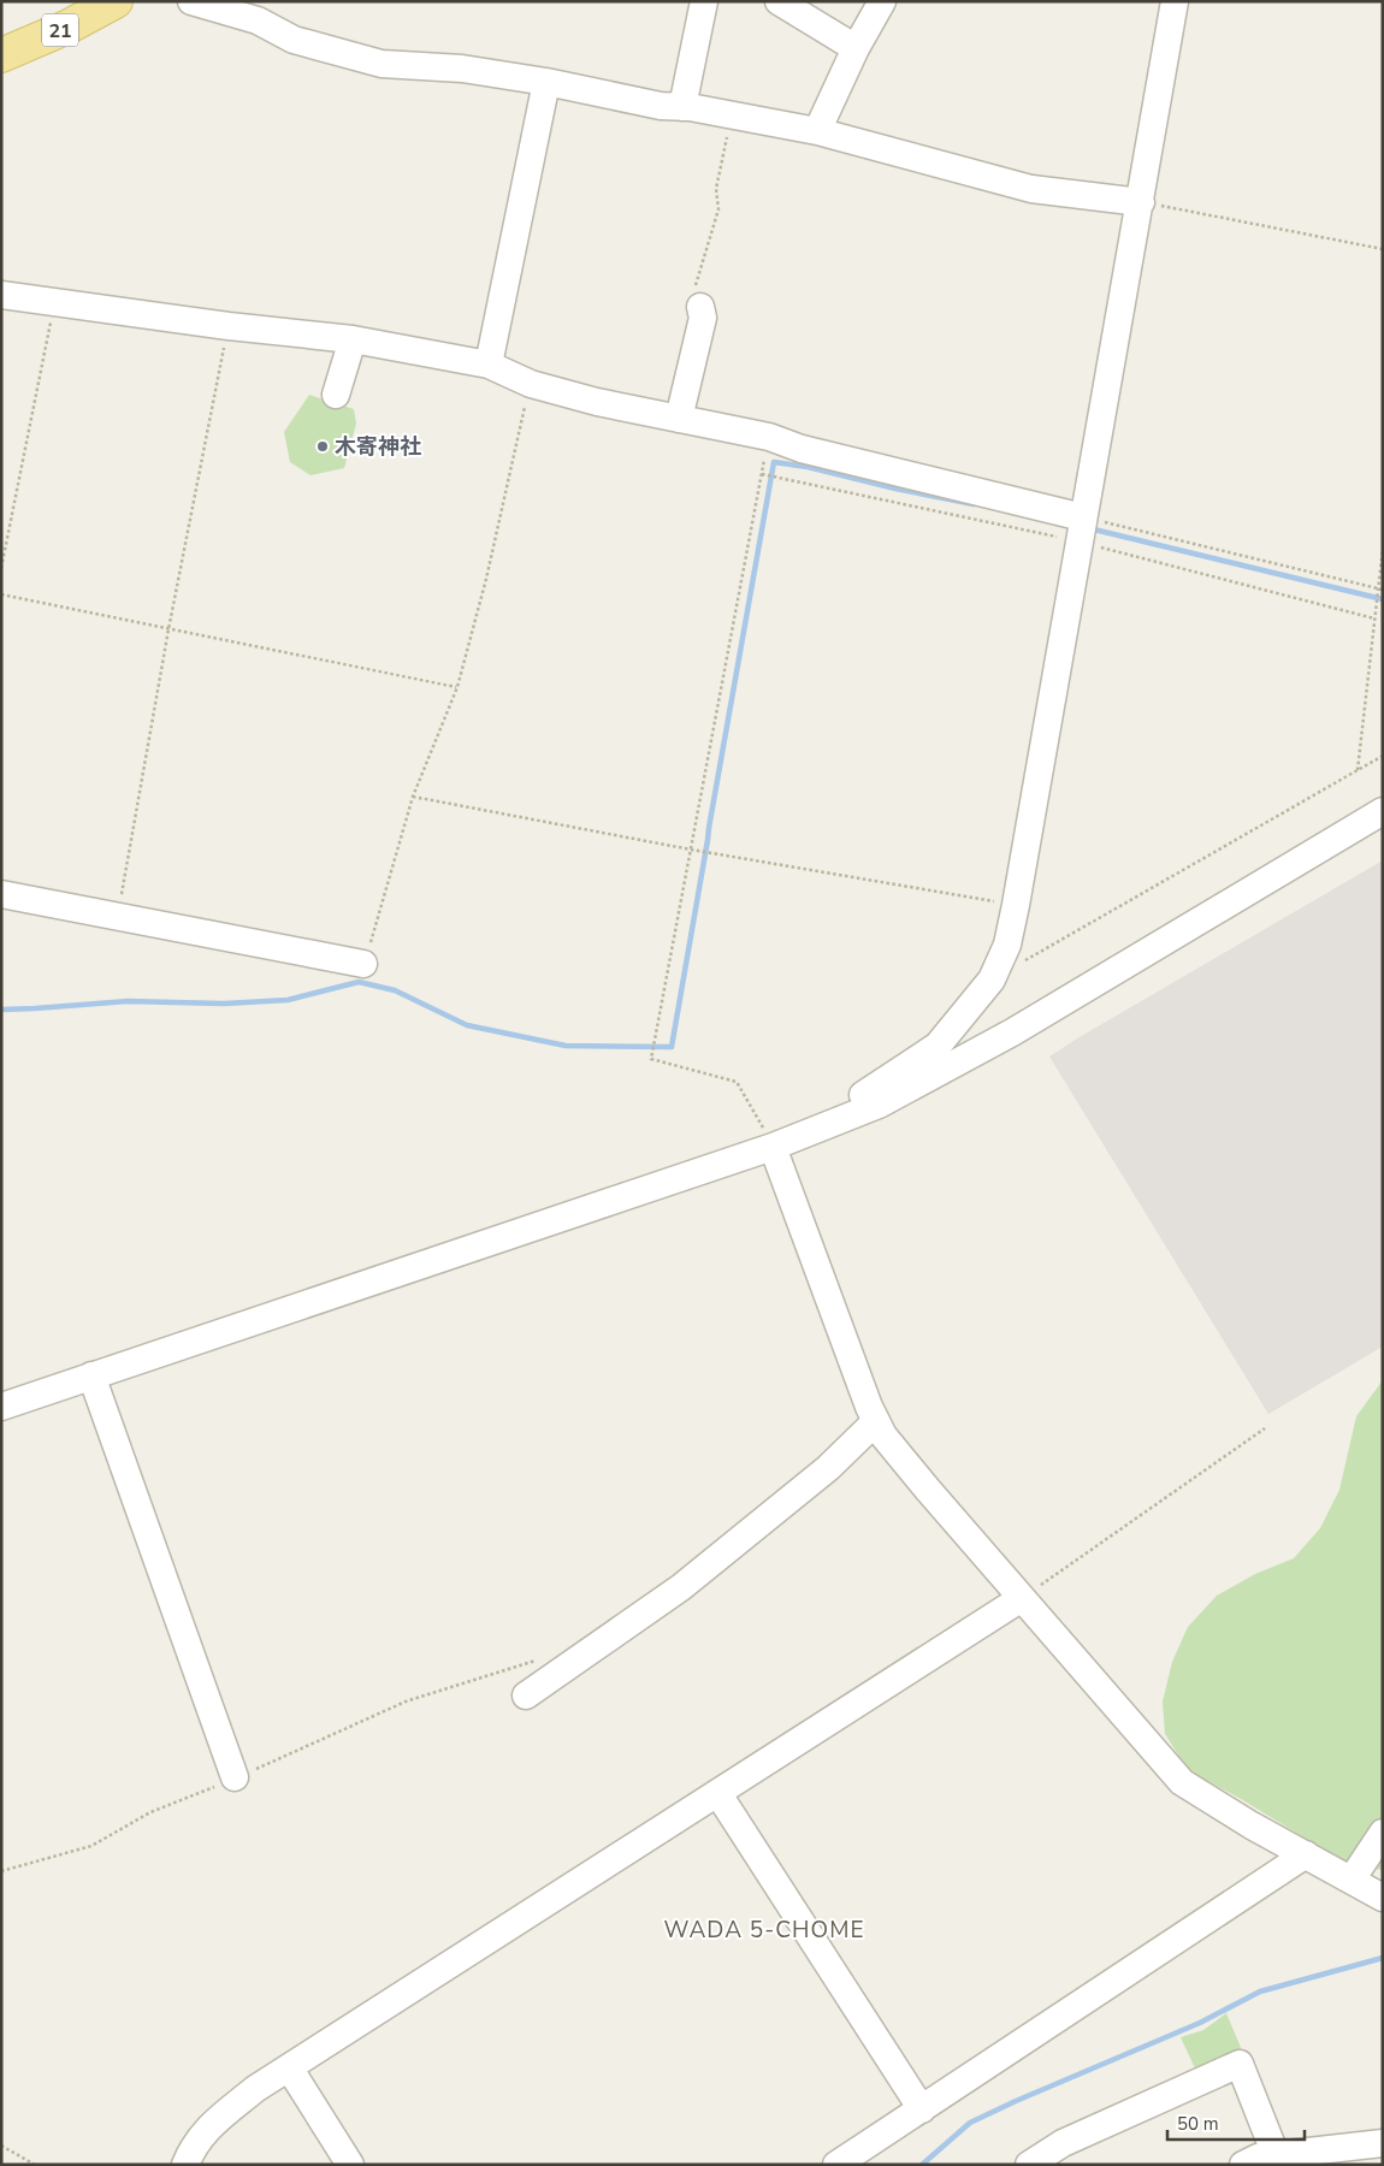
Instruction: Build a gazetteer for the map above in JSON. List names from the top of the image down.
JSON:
{
  "streets": {
    "main road": ["21"]
  },
  "districts": ["WADA 5-CHOME"],
  "places": ["木寄神社"],
  "scale_bar": "50 m"
}
